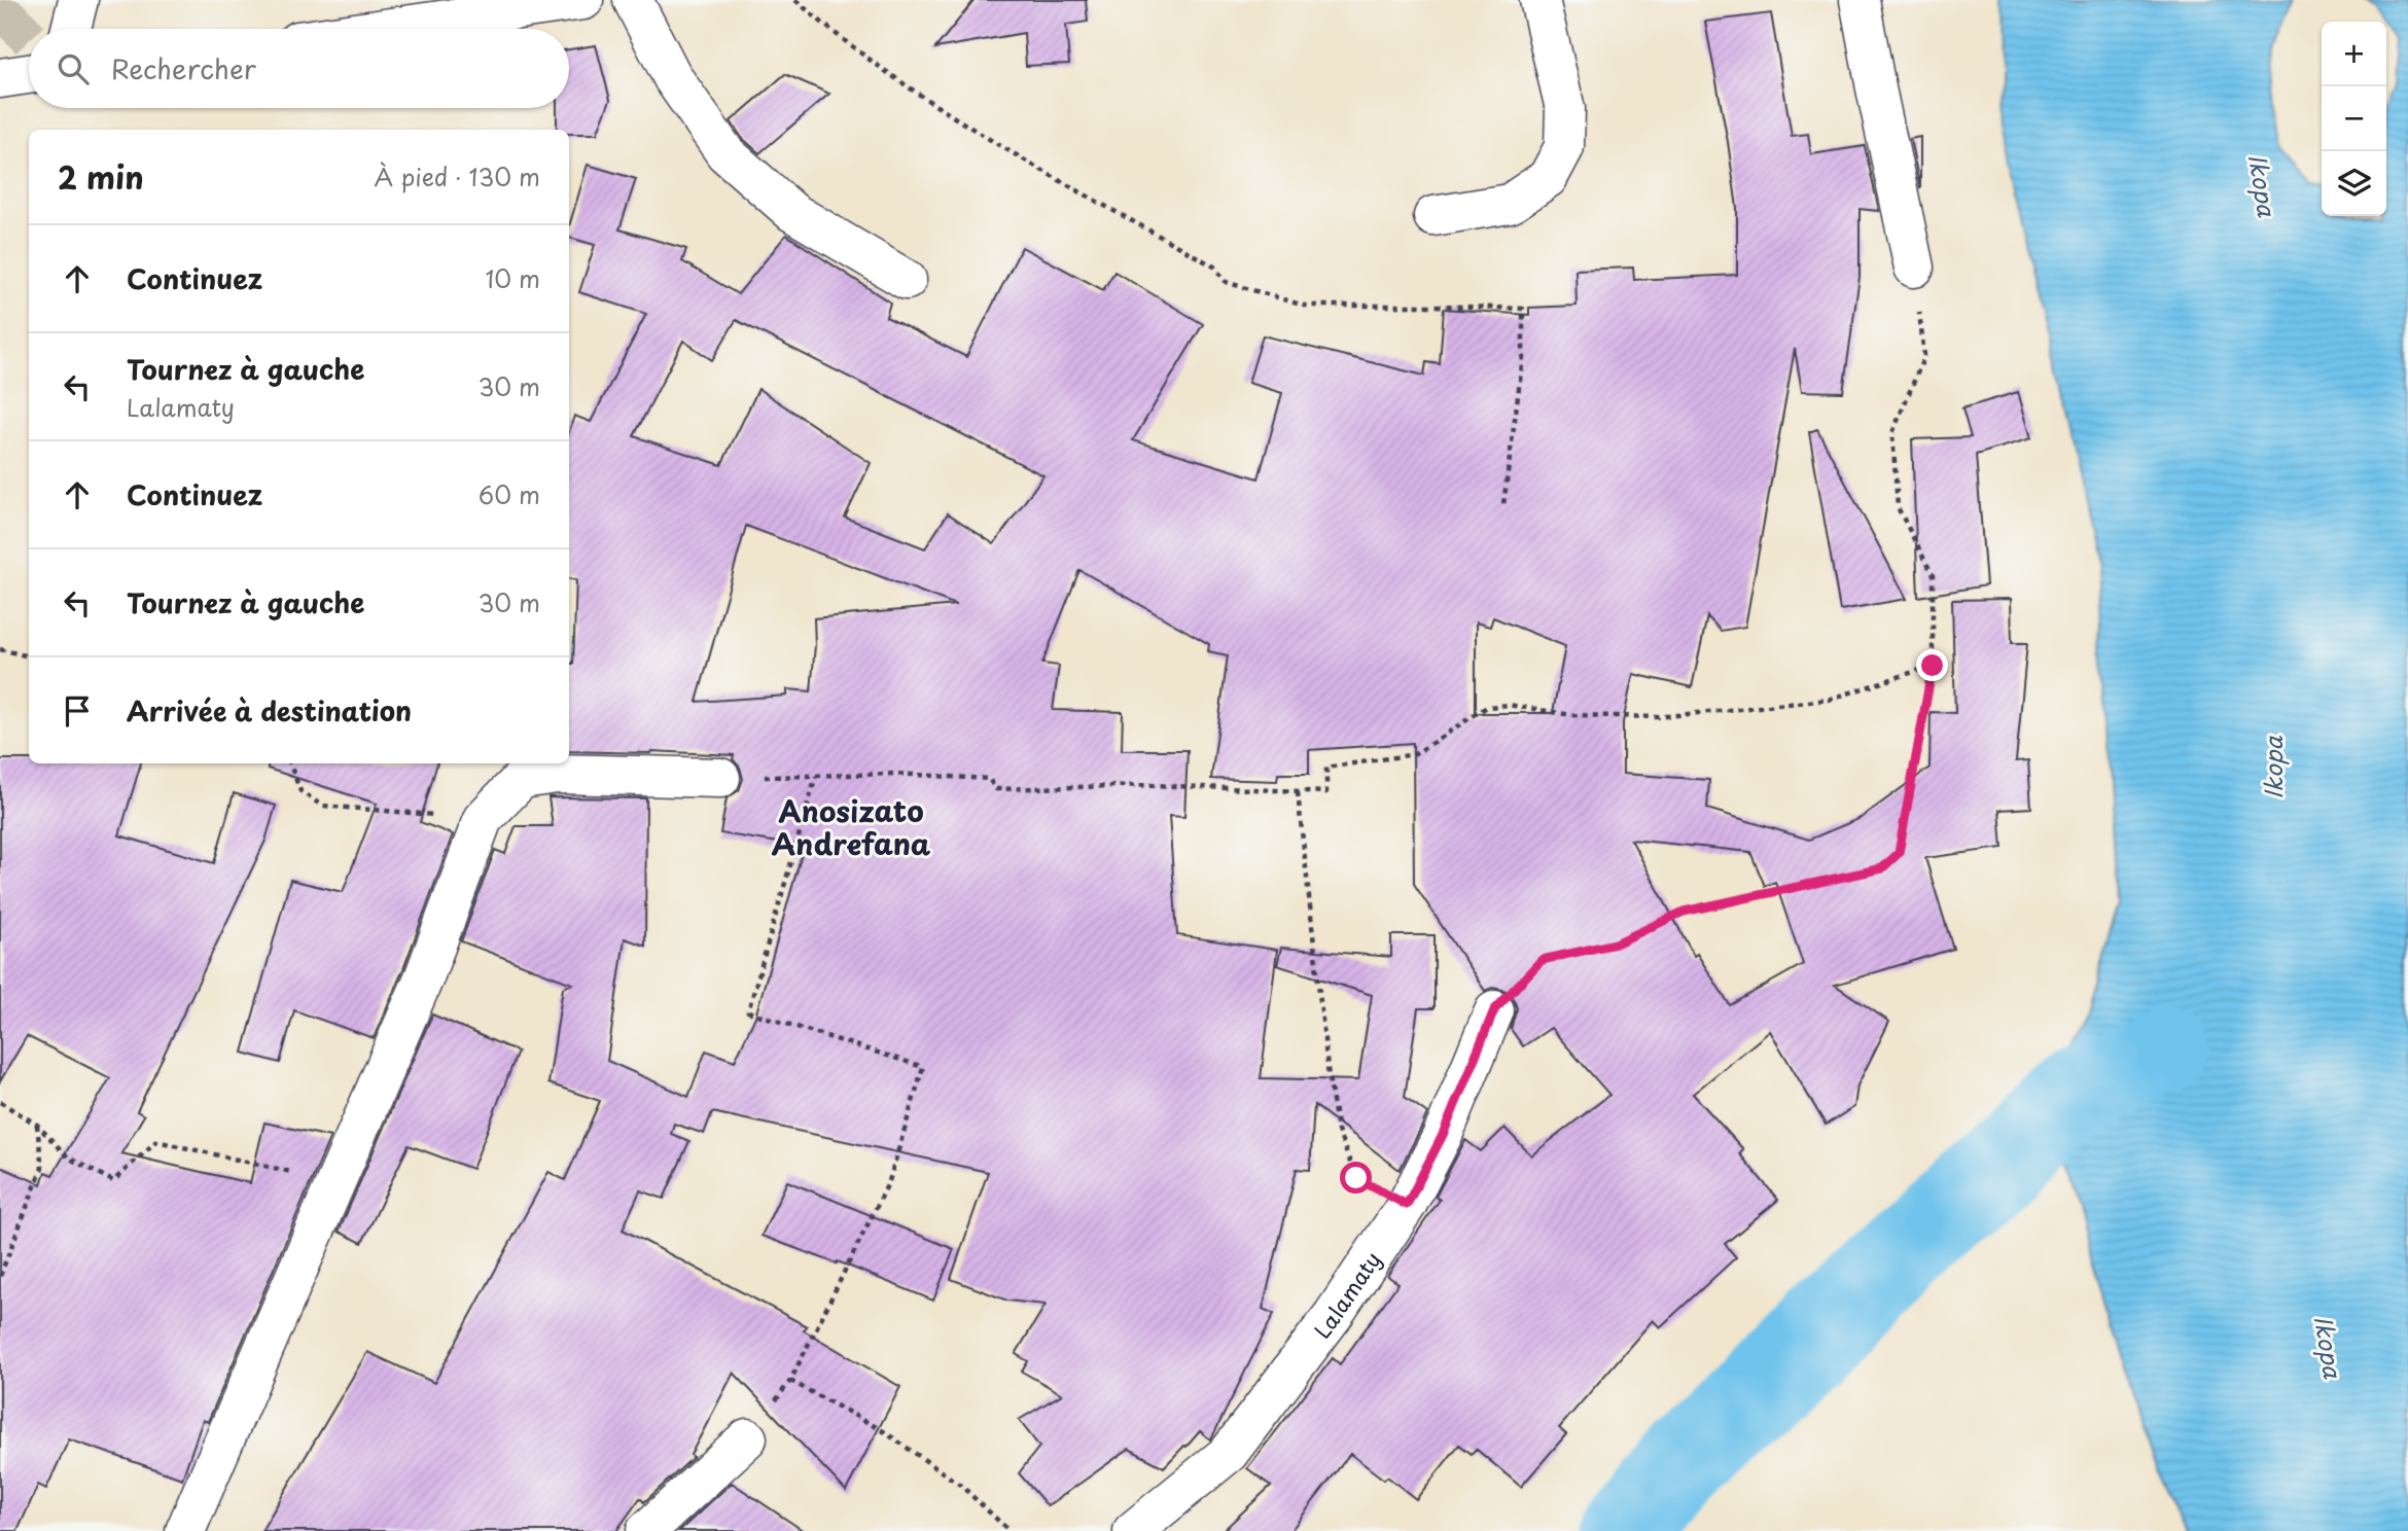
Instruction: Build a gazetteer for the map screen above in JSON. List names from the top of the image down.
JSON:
{
  "streets": {
    "street": ["Lalamaty"]
  },
  "districts": ["Anosizato Andrefana"],
  "water": ["Ikopa"],
  "page": {
    "map_buttons": ["+", "−"],
    "search": "Rechercher",
    "heading": ["2 min", "À pied · 130 m"],
    "list": [
      ["Continuez", "10 m"],
      ["Tournez à gauche", "Lalamaty", "30 m"],
      ["Continuez", "60 m"],
      ["Tournez à gauche", "30 m"],
      "Arrivée à destination"
    ]
  }
}
